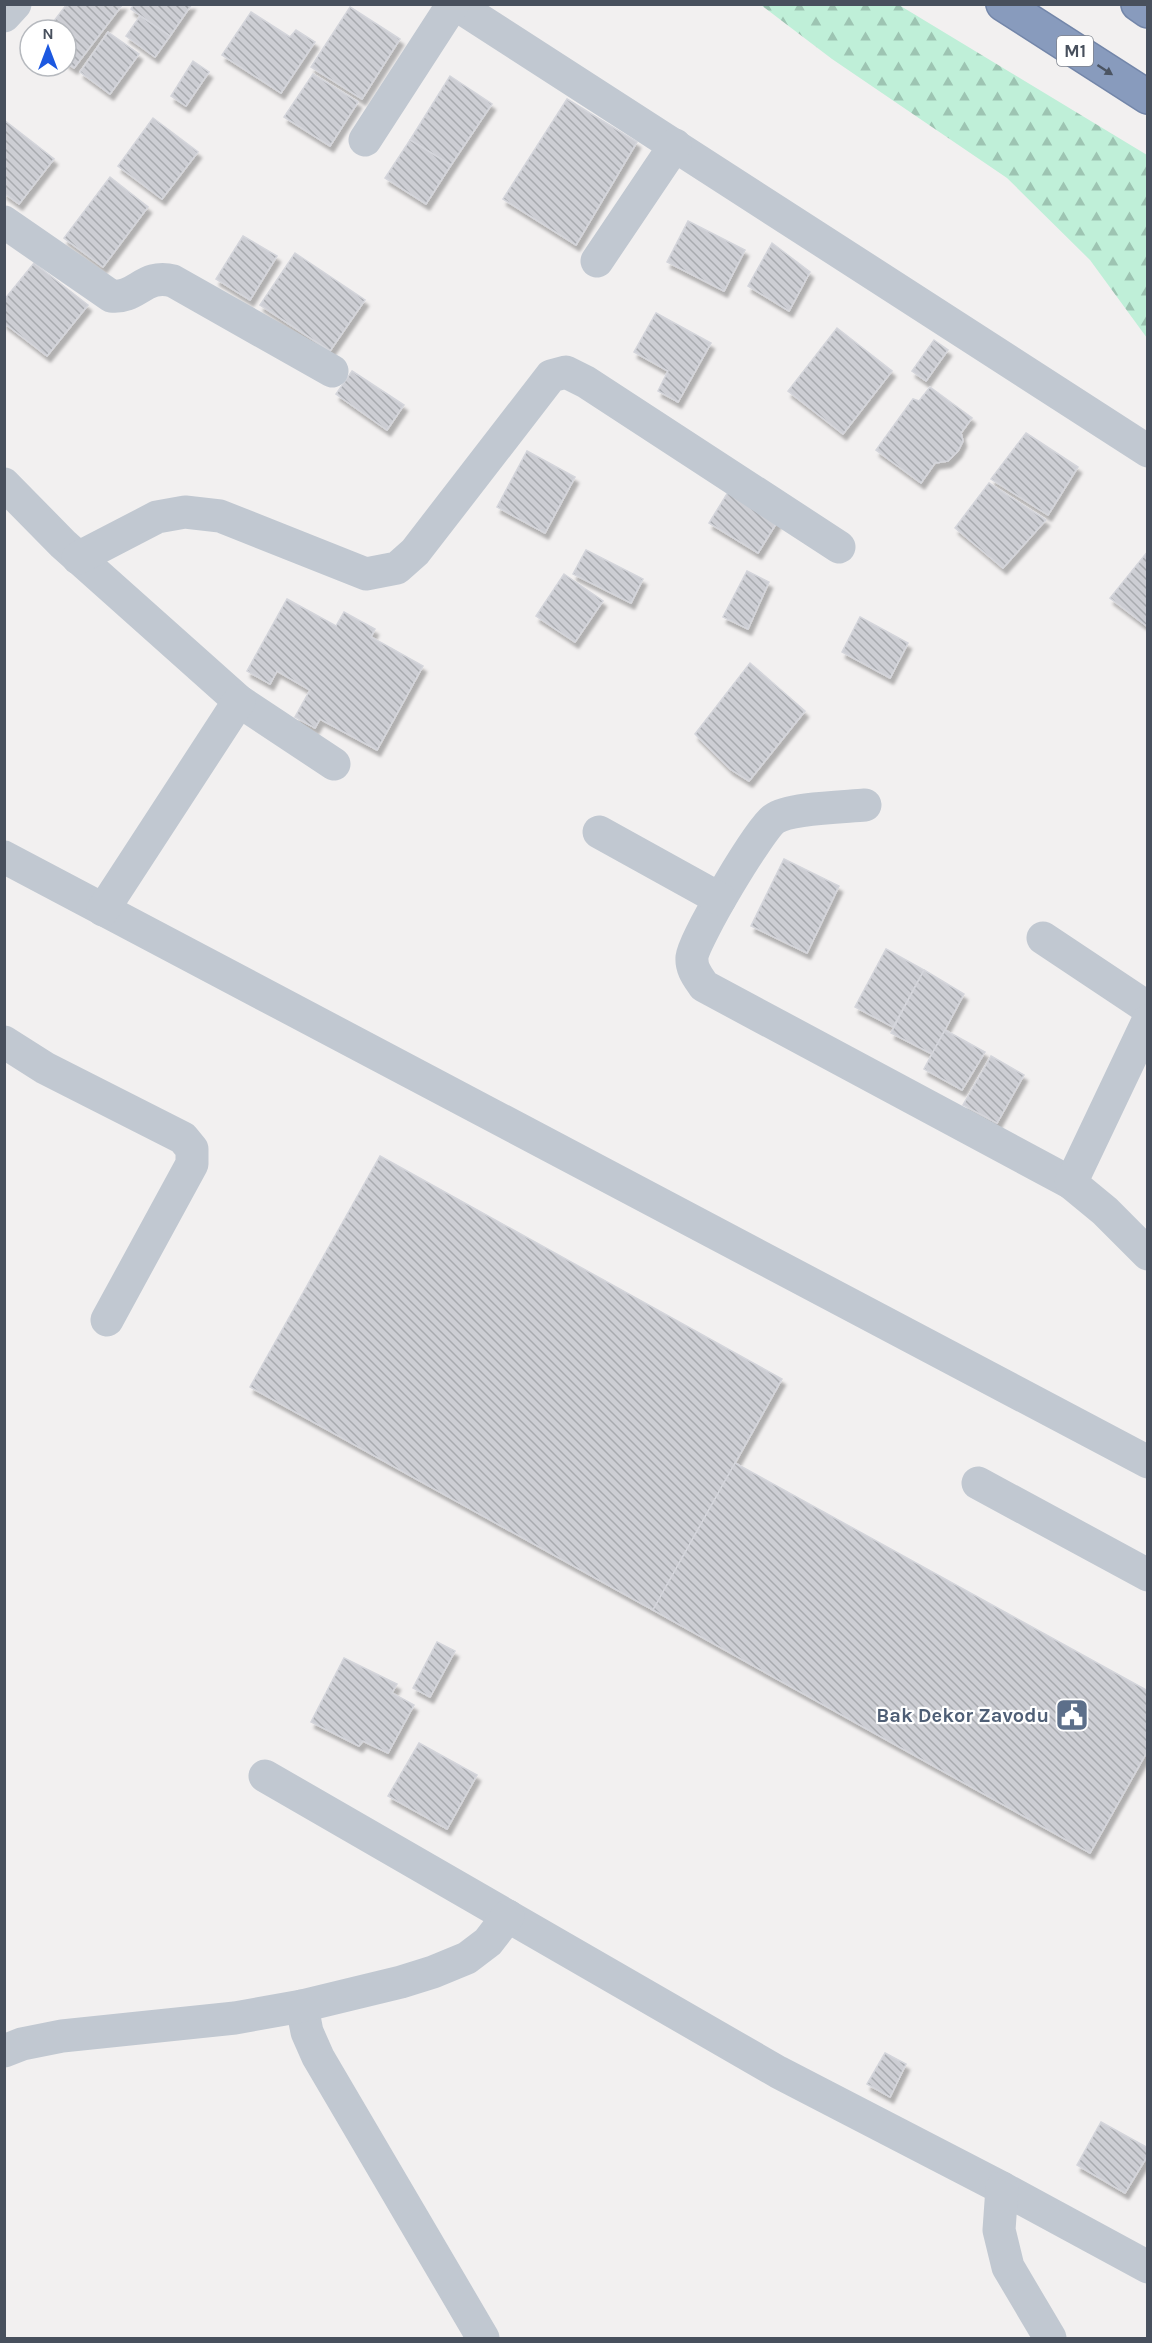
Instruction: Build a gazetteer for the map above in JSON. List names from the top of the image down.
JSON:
{
  "streets": {
    "highway": ["M1"]
  },
  "places": {
    "public building": ["Bak Dekor Zavodu"]
  },
  "north": "top"
}
